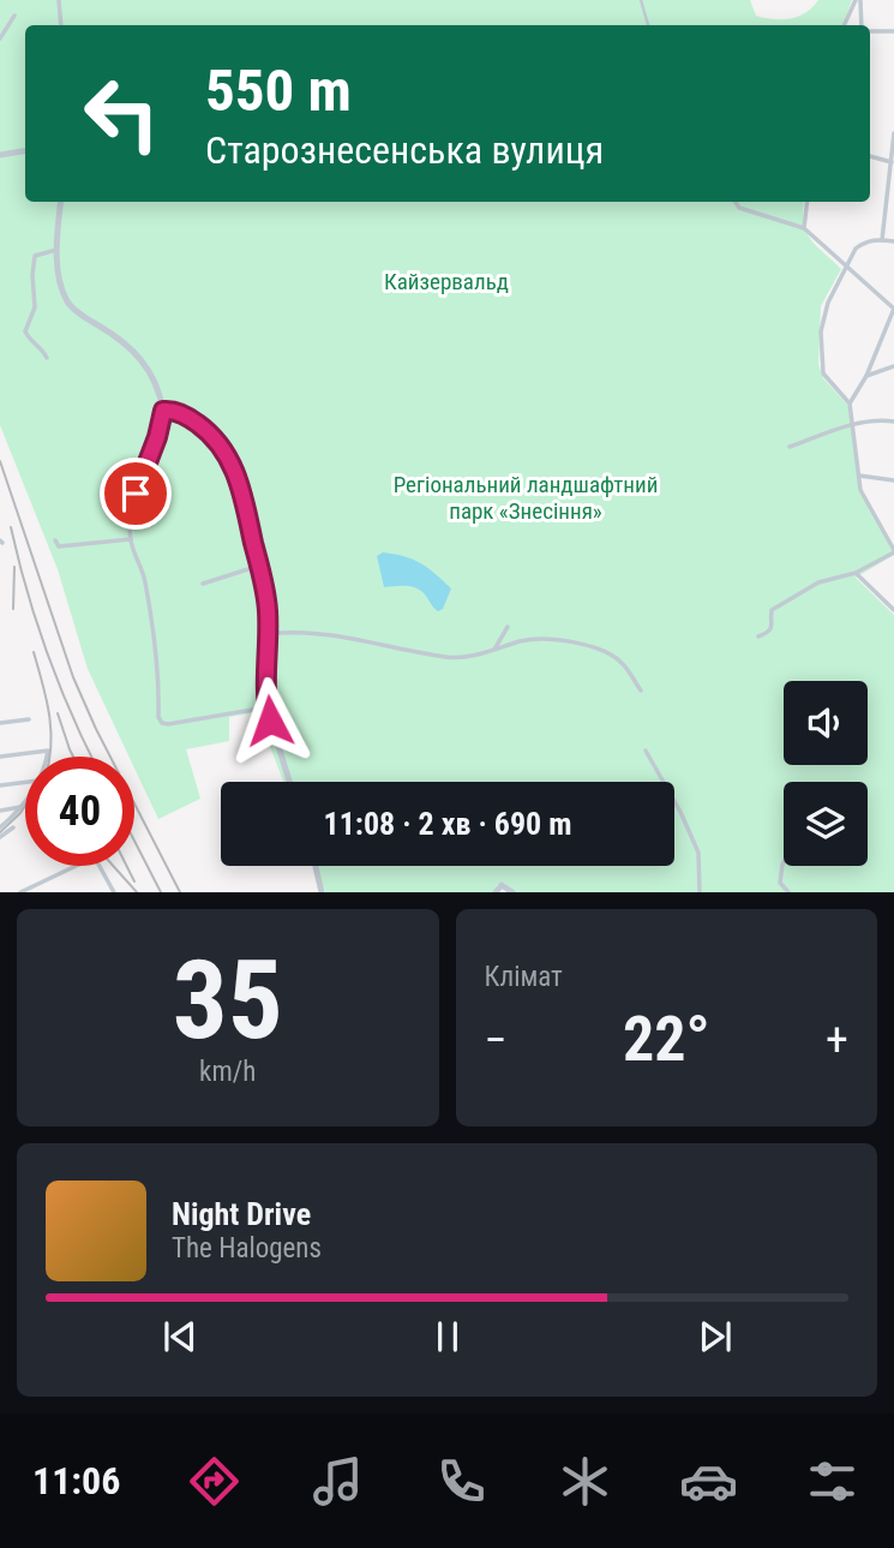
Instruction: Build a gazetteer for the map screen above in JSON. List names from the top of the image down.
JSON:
{
  "parks": ["Кайзервальд", "Регіональний ландшафтний парк «Знесіння»"],
  "page": {
    "turn": ["550 m", "Старознесенська вулиця"],
    "limit": "40",
    "trip": "11:08 · 2 хв · 690 m",
    "tile": [
      ["35", "km/h"],
      "Клімат"
    ],
    "heat": ["−", "22°", "+"],
    "song": ["Night Drive", "The Halogens"],
    "tabs": "11:06"
  }
}
